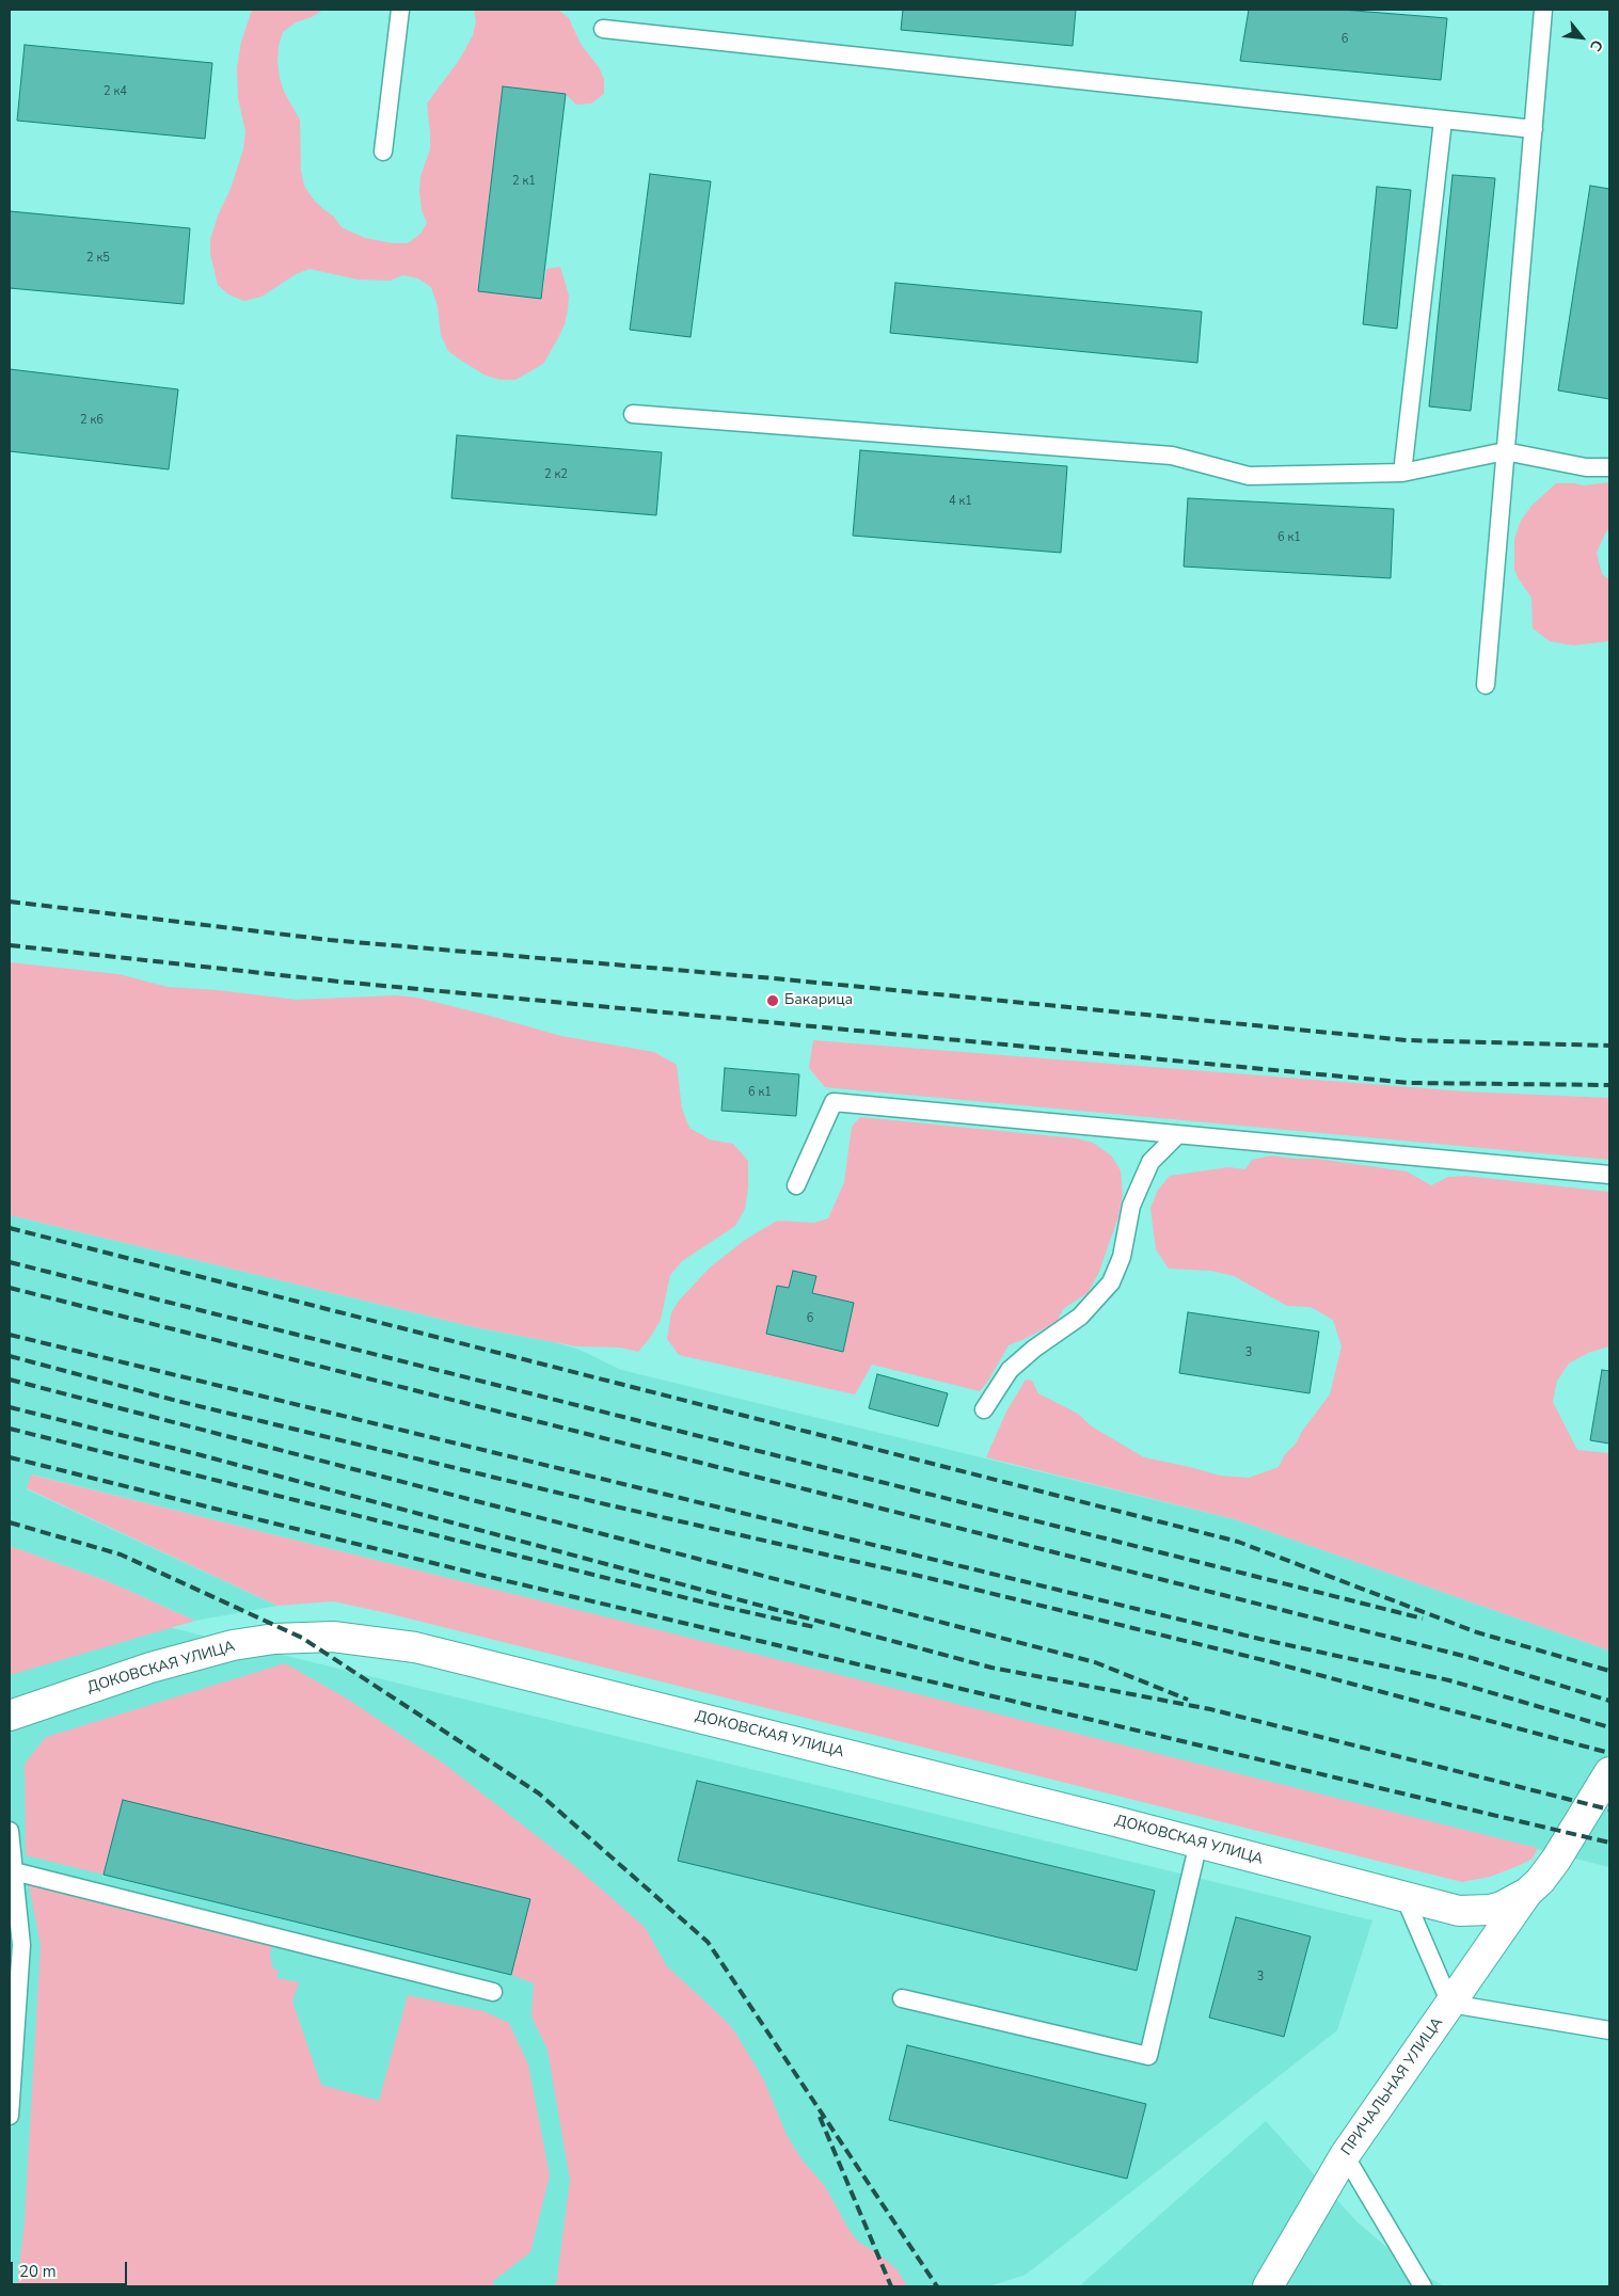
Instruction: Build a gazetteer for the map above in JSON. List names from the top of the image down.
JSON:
{
  "streets": {
    "street": ["ДОКОВСКАЯ УЛИЦА", "ПРИЧАЛЬНАЯ УЛИЦА"]
  },
  "crossings": [
    ["ДОКОВСКАЯ УЛИЦА", "ПРИЧАЛЬНАЯ УЛИЦА"]
  ],
  "places": ["Бакарица"],
  "house_numbers": [
    "6",
    "2 к4",
    "2 к1",
    "2 к5",
    "2 к6",
    "2 к2",
    "4 к1",
    "6 к1",
    "6 к1",
    "6",
    "3",
    "3"
  ],
  "scale_bar": "20 m",
  "north": "bottom right"
}
